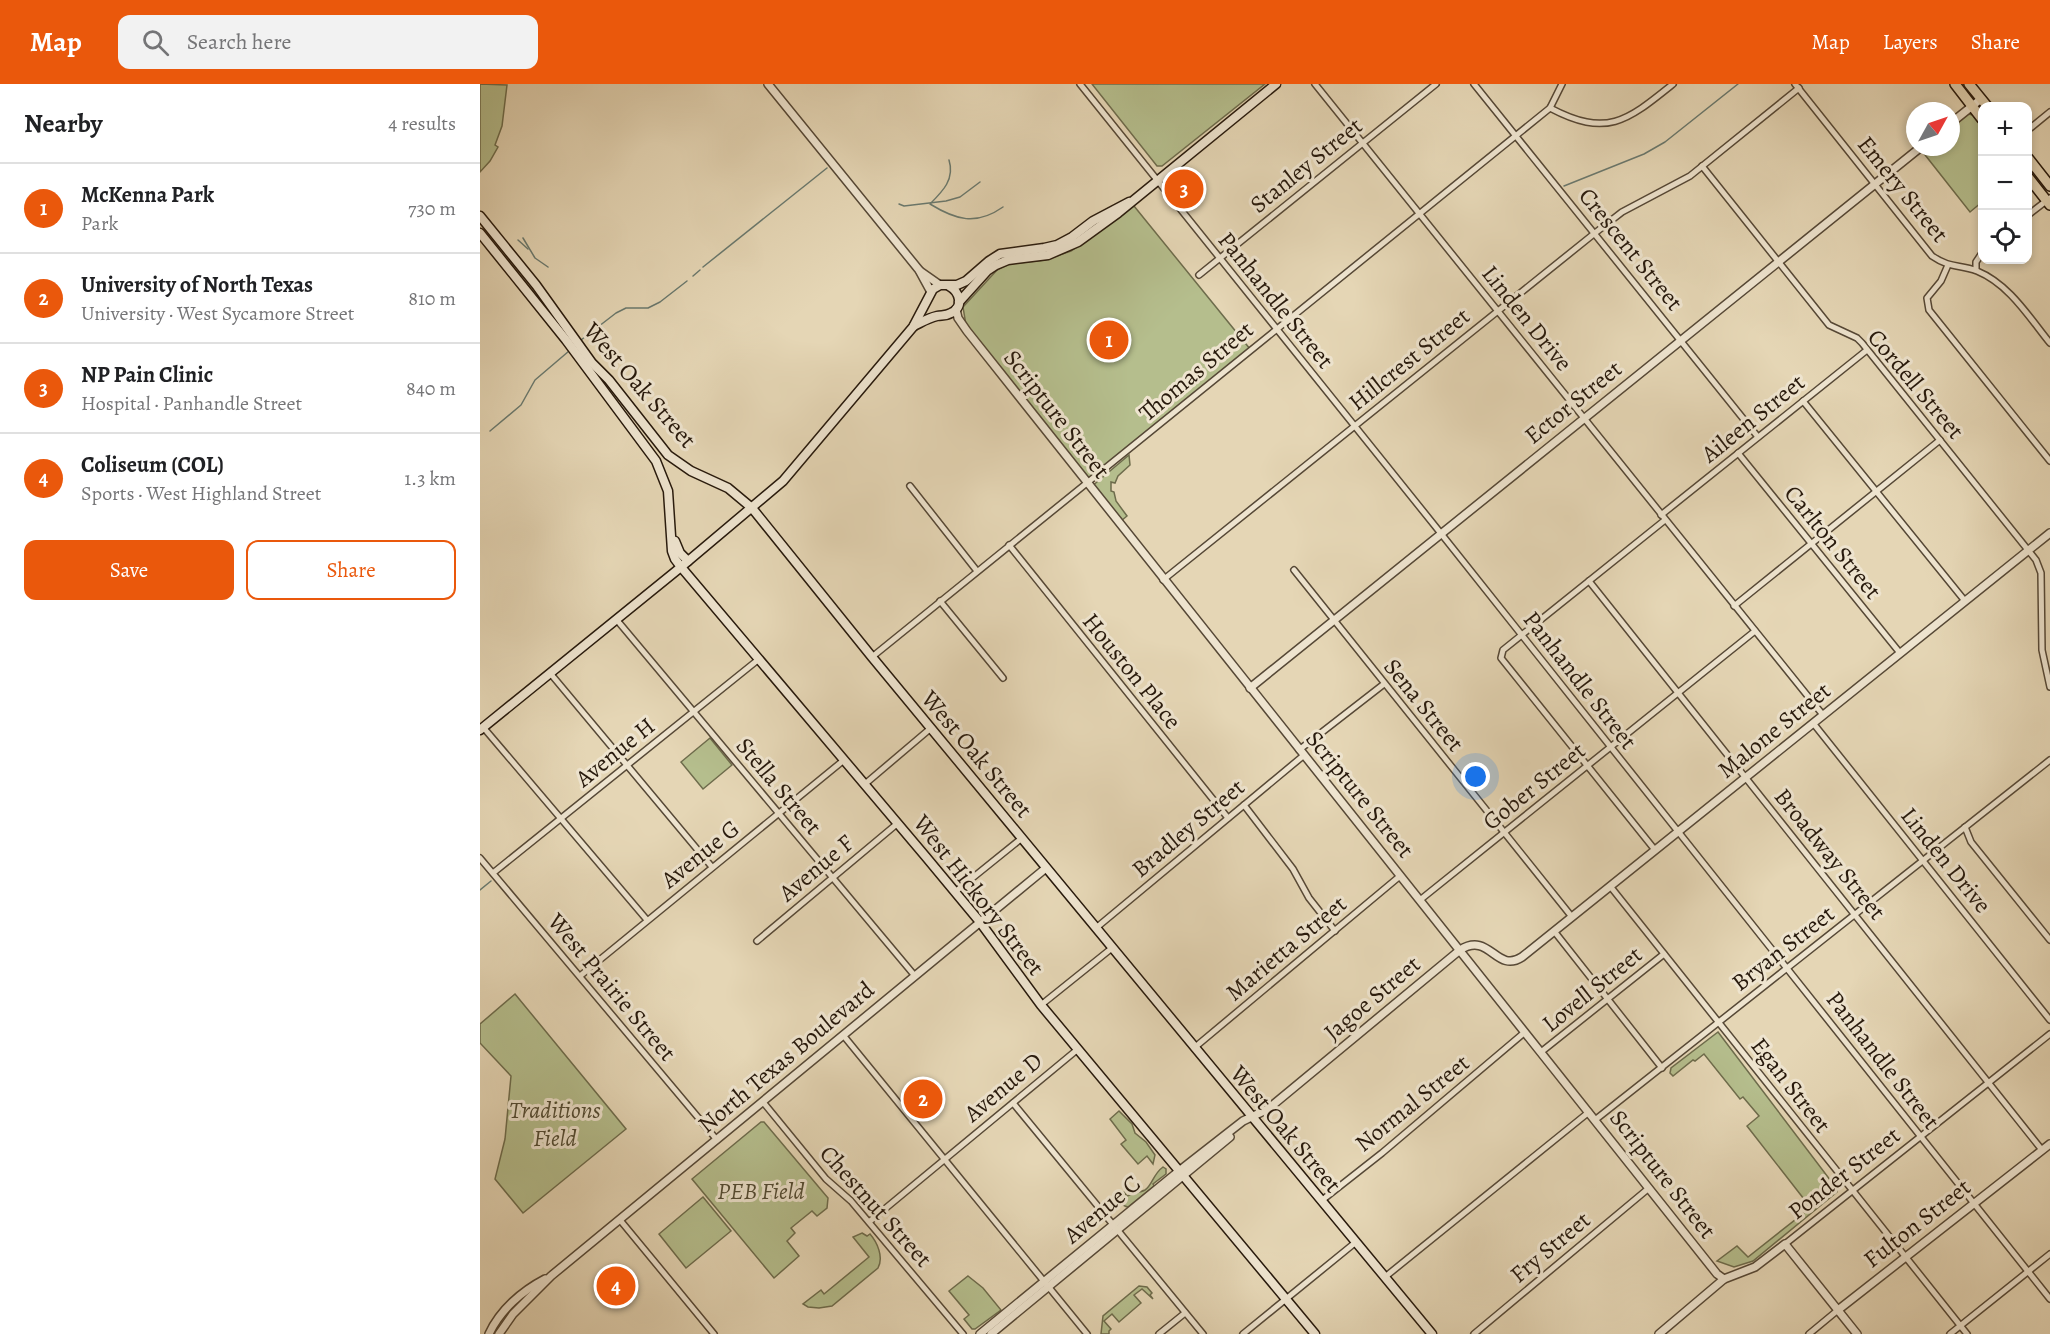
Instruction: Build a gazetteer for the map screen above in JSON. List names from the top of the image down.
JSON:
{
  "streets": {
    "main road": ["West Oak Street", "West Hickory Street"],
    "street": [
      "Stanley Street",
      "Emery Street",
      "Crescent Street",
      "Panhandle Street",
      "Linden Drive",
      "Hillcrest Street",
      "Thomas Street",
      "Cordell Street",
      "Ector Street",
      "Scripture Street",
      "Aileen Street",
      "Carlton Street",
      "Houston Place",
      "Sena Street",
      "Malone Street",
      "Avenue H",
      "Stella Street",
      "Gober Street",
      "Bradley Street",
      "Avenue G",
      "Broadway Street",
      "Avenue F",
      "Marietta Street",
      "Bryan Street",
      "West Prairie Street",
      "Lovell Street",
      "Jagoe Street",
      "North Texas Boulevard",
      "Egan Street",
      "Avenue D",
      "Normal Street",
      "Ponder Street",
      "Chestnut Street",
      "Fulton Street",
      "Fry Street"
    ]
  },
  "crossings": [
    ["Stanley Street", "Panhandle Street"],
    ["Stanley Street", "Linden Drive"],
    ["Emery Street", "Hillcrest Street"],
    ["Emery Street", "Ector Street"],
    ["Crescent Street", "Hillcrest Street"],
    ["Crescent Street", "Thomas Street"],
    ["Crescent Street", "Ector Street"],
    ["Crescent Street", "Aileen Street"],
    ["Panhandle Street", "Hillcrest Street"],
    ["Panhandle Street", "Thomas Street"],
    ["Panhandle Street", "Ector Street"],
    ["Panhandle Street", "Aileen Street"],
    ["Panhandle Street", "Malone Street"],
    ["Panhandle Street", "Gober Street"],
    ["Panhandle Street", "Bryan Street"],
    ["Panhandle Street", "Ponder Street"],
    ["Panhandle Street", "Fulton Street"],
    ["Linden Drive", "Hillcrest Street"],
    ["Linden Drive", "Thomas Street"],
    ["Linden Drive", "Ector Street"],
    ["Linden Drive", "Aileen Street"],
    ["Linden Drive", "Malone Street"],
    ["Linden Drive", "Gober Street"],
    ["Linden Drive", "Bryan Street"],
    ["Hillcrest Street", "Cordell Street"],
    ["Hillcrest Street", "Scripture Street"],
    ["Thomas Street", "West Oak Street"],
    ["Thomas Street", "Scripture Street"],
    ["Thomas Street", "Houston Place"],
    ["Cordell Street", "Ector Street"],
    ["Cordell Street", "Aileen Street"],
    ["Cordell Street", "Malone Street"],
    ["West Oak Street", "Bradley Street"],
    ["West Oak Street", "West Hickory Street"],
    ["West Oak Street", "Marietta Street"],
    ["West Oak Street", "Jagoe Street"],
    ["West Oak Street", "North Texas Boulevard"],
    ["West Oak Street", "Normal Street"],
    ["Ector Street", "Scripture Street"],
    ["Ector Street", "Sena Street"],
    ["Scripture Street", "Malone Street"],
    ["Scripture Street", "Gober Street"],
    ["Scripture Street", "Bradley Street"],
    ["Scripture Street", "Marietta Street"],
    ["Scripture Street", "Bryan Street"],
    ["Scripture Street", "Lovell Street"],
    ["Scripture Street", "Jagoe Street"],
    ["Scripture Street", "Normal Street"],
    ["Scripture Street", "Ponder Street"],
    ["Scripture Street", "Fry Street"],
    ["Aileen Street", "Carlton Street"],
    ["Aileen Street", "Gober Street"],
    ["Aileen Street", "Broadway Street"],
    ["Carlton Street", "Malone Street"],
    ["Houston Place", "Bradley Street"],
    ["Sena Street", "Malone Street"],
    ["Sena Street", "Gober Street"],
    ["Sena Street", "Bradley Street"],
    ["Malone Street", "Broadway Street"],
    ["Malone Street", "Jagoe Street"],
    ["Malone Street", "Egan Street"],
    ["Avenue H", "Stella Street"],
    ["Avenue H", "West Hickory Street"],
    ["Avenue H", "West Prairie Street"],
    ["Stella Street", "Avenue G"],
    ["Stella Street", "Avenue F"],
    ["Stella Street", "North Texas Boulevard"],
    ["Gober Street", "Broadway Street"],
    ["Avenue G", "West Hickory Street"],
    ["Avenue G", "West Prairie Street"],
    ["Broadway Street", "Bryan Street"],
    ["Broadway Street", "Ponder Street"],
    ["Broadway Street", "Fulton Street"],
    ["Avenue F", "West Hickory Street"],
    ["West Hickory Street", "Jagoe Street"],
    ["West Hickory Street", "North Texas Boulevard"],
    ["West Hickory Street", "Avenue D"],
    ["Bryan Street", "Egan Street"],
    ["West Prairie Street", "North Texas Boulevard"],
    ["Lovell Street", "Egan Street"],
    ["North Texas Boulevard", "Chestnut Street"],
    ["Egan Street", "Ponder Street"],
    ["Egan Street", "Fulton Street"],
    ["Avenue D", "Chestnut Street"]
  ],
  "parks": ["Traditions Field", "PEB Field"],
  "north": "top right",
  "page": {
    "header": "Map",
    "search": "Search here",
    "nav": ["Map", "Layers", "Share"],
    "heading": ["Nearby", "4 results"],
    "map_buttons": ["+", "−"],
    "list": [
      {
        "mark": "1",
        "name": "McKenna Park",
        "note": "Park",
        "value": "730 m"
      },
      {
        "mark": "2",
        "name": "University of North Texas",
        "note": "University · West Sycamore Street",
        "value": "810 m"
      },
      {
        "mark": "3",
        "name": "NP Pain Clinic",
        "note": "Hospital · Panhandle Street",
        "value": "840 m"
      },
      {
        "mark": "4",
        "name": "Coliseum (COL)",
        "note": "Sports · West Highland Street",
        "value": "1.3 km"
      }
    ],
    "pins": [
      "3",
      "1",
      "2",
      "4"
    ],
    "buttons": ["Save", "Share"]
  }
}
